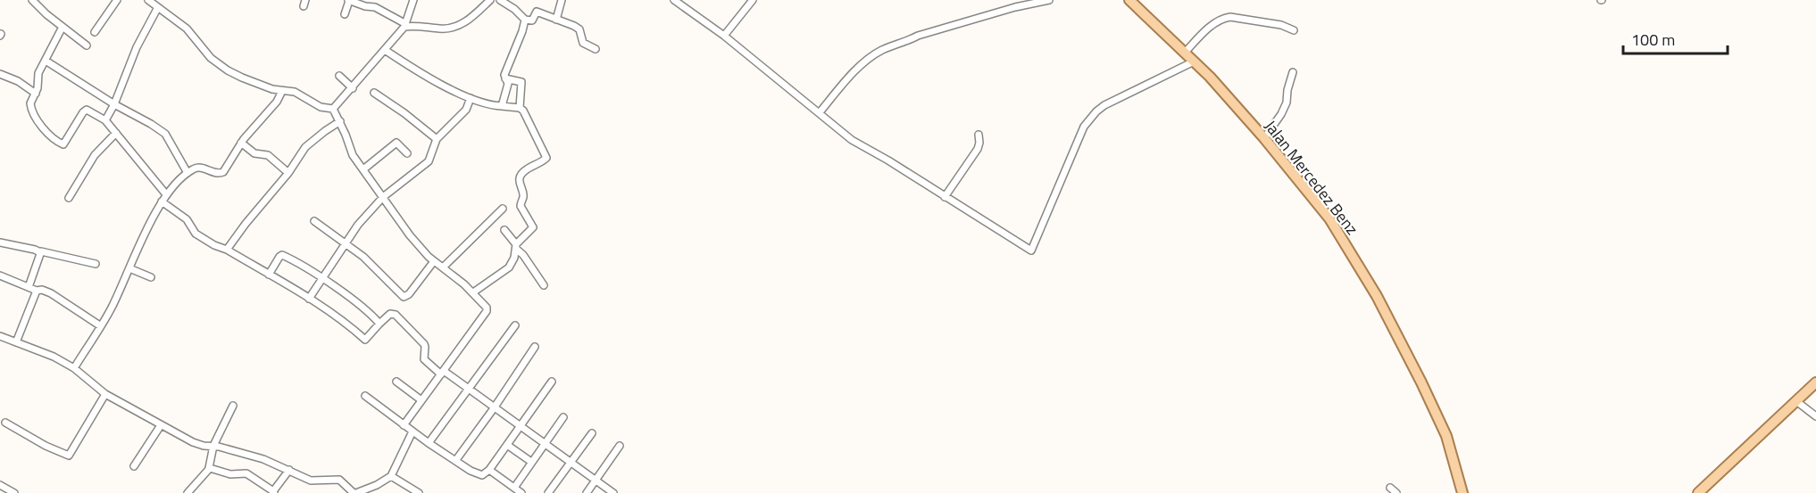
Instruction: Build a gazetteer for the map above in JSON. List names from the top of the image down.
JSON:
{
  "streets": {
    "main road": ["Jalan Mercedez Benz"]
  },
  "scale_bar": "100 m"
}
